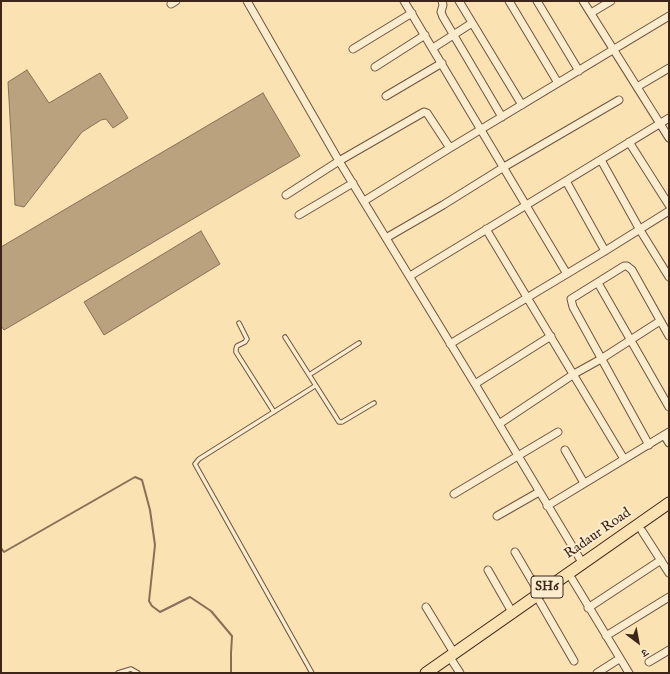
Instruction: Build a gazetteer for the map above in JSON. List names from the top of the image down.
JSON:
{
  "streets": {
    "main road": ["Radaur Road", "SH6"]
  },
  "north": "bottom right"
}
